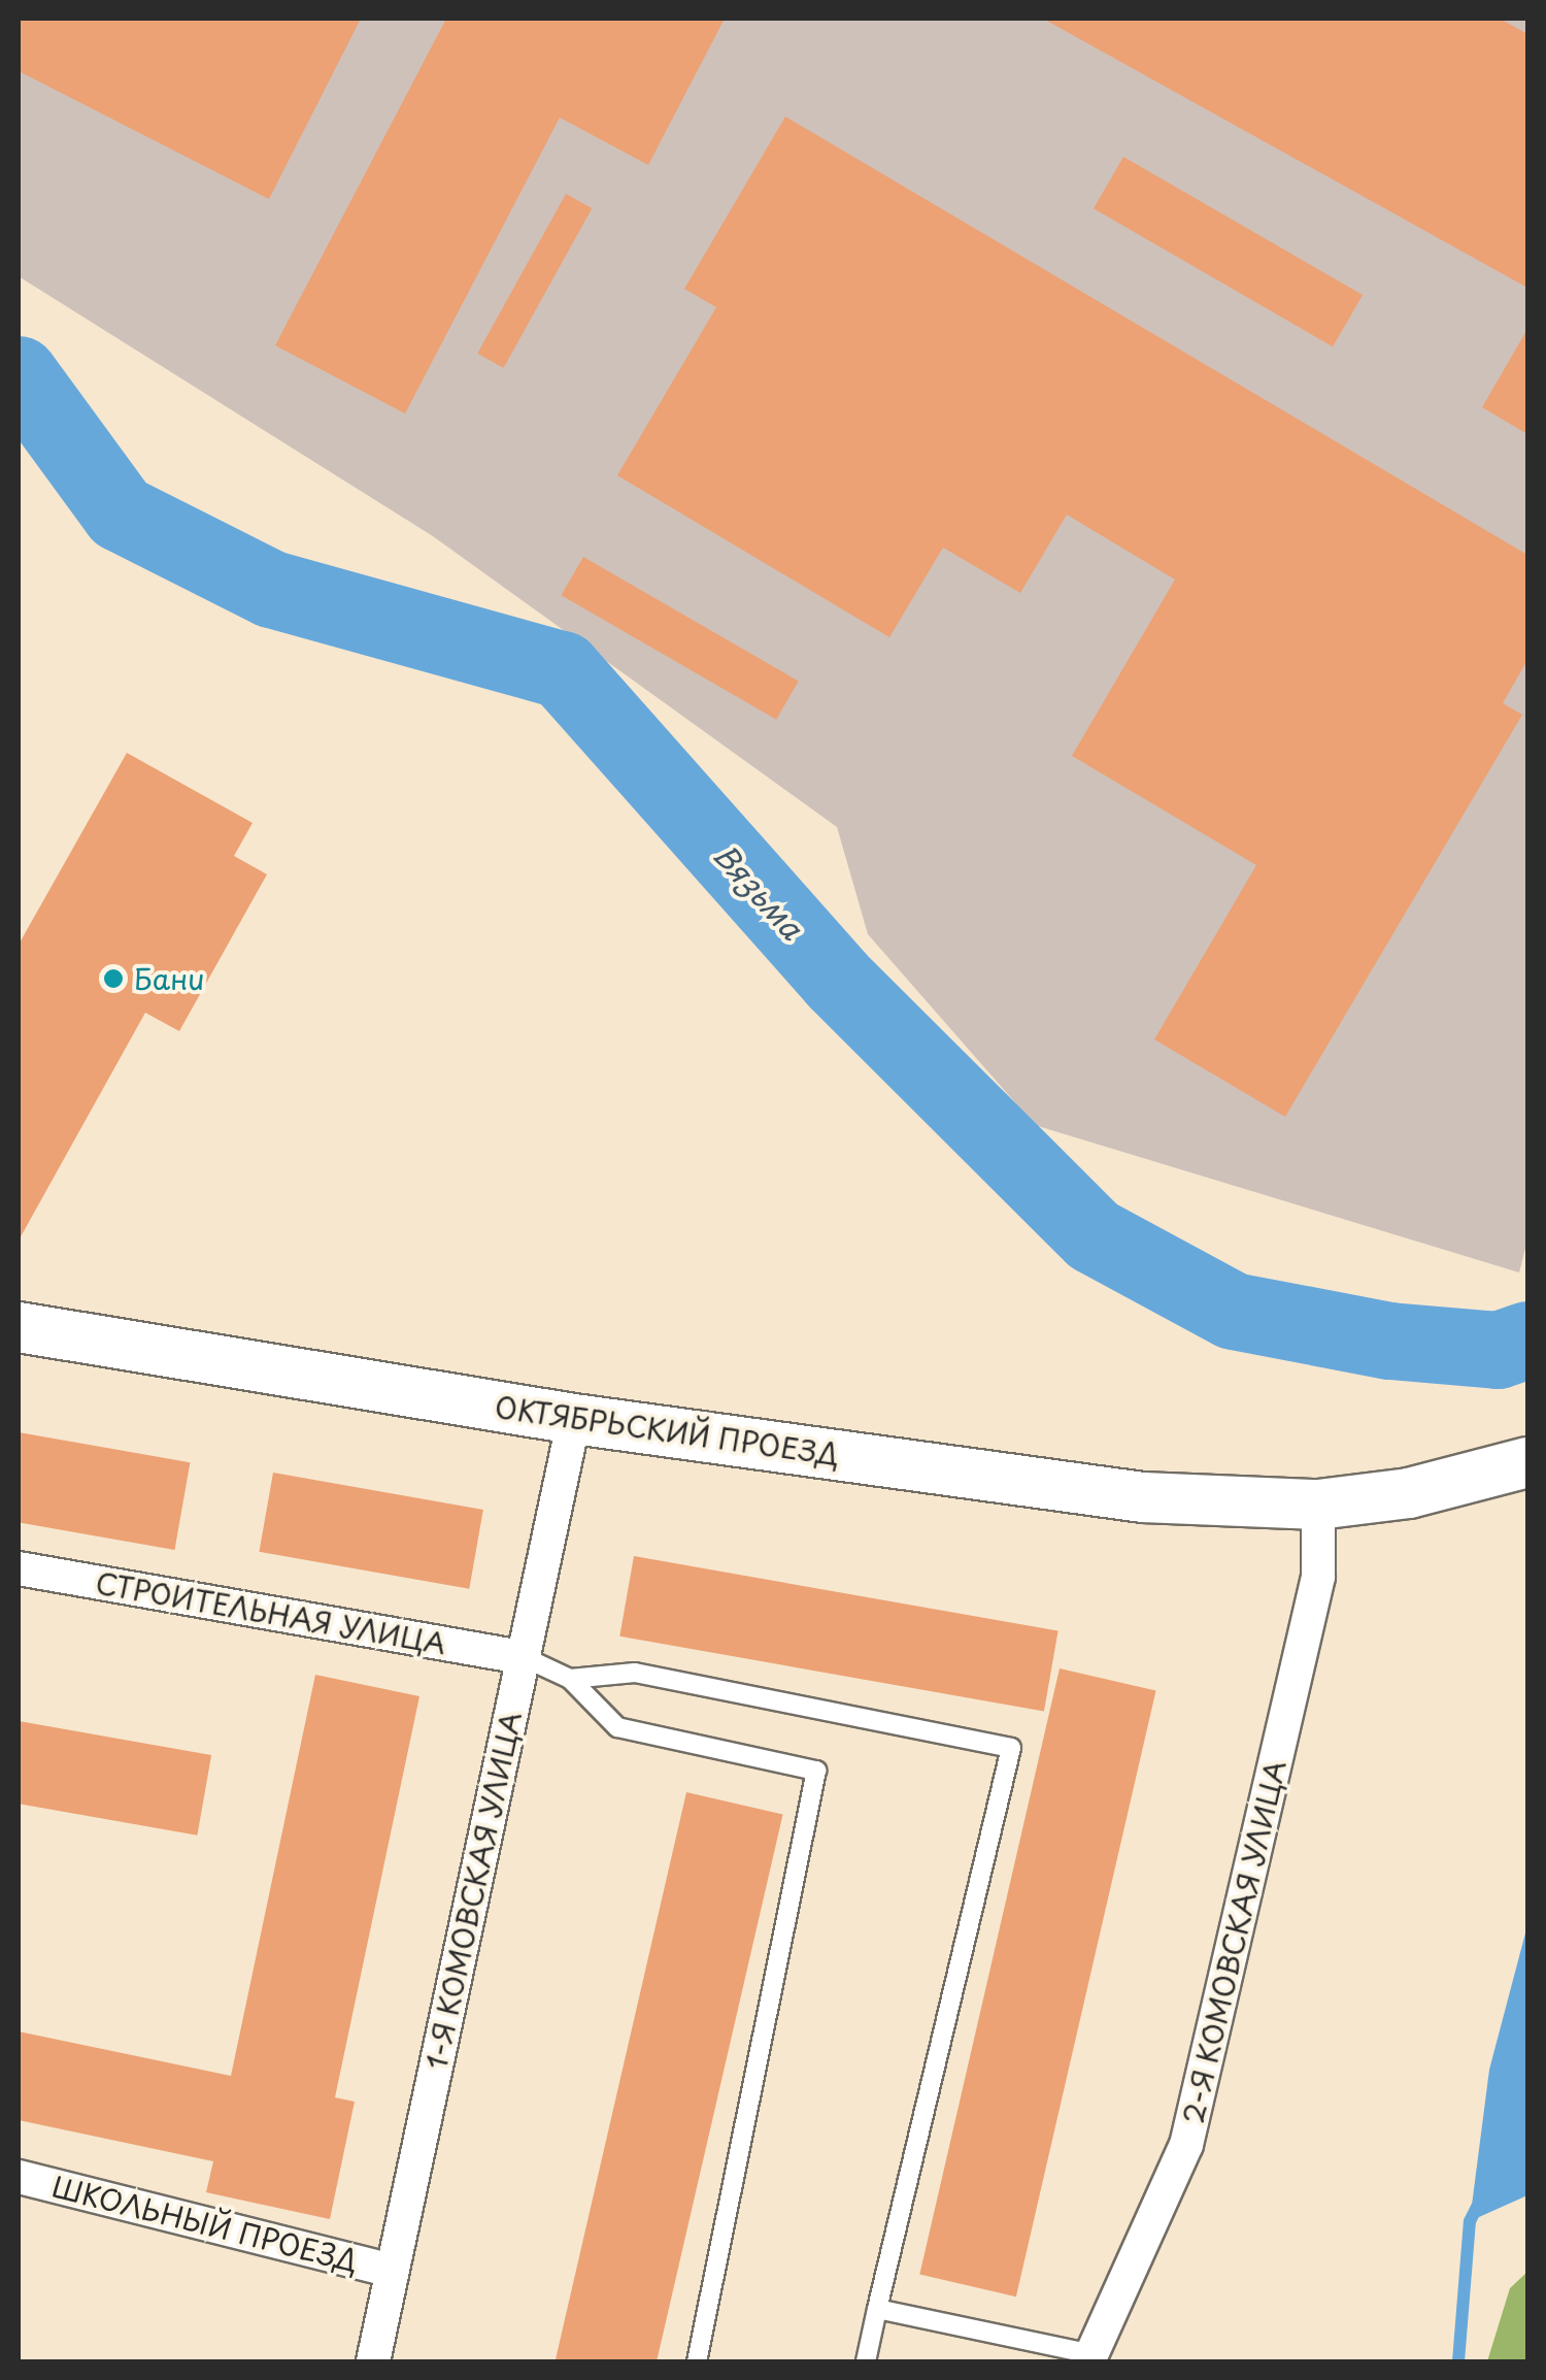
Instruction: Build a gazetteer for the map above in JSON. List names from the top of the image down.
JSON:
{
  "streets": {
    "street": [
      "ОКТЯБРЬСКИЙ ПРОЕЗД",
      "СТРОИТЕЛЬНАЯ УЛИЦА",
      "1-Я КОМОВСКАЯ УЛИЦА",
      "2-Я КОМОВСКАЯ УЛИЦА",
      "ШКОЛЬНЫЙ ПРОЕЗД"
    ]
  },
  "crossings": [
    ["ОКТЯБРЬСКИЙ ПРОЕЗД", "1-Я КОМОВСКАЯ УЛИЦА"],
    ["ОКТЯБРЬСКИЙ ПРОЕЗД", "2-Я КОМОВСКАЯ УЛИЦА"],
    ["СТРОИТЕЛЬНАЯ УЛИЦА", "1-Я КОМОВСКАЯ УЛИЦА"],
    ["1-Я КОМОВСКАЯ УЛИЦА", "ШКОЛЬНЫЙ ПРОЕЗД"]
  ],
  "water": ["Вязьма"],
  "places": ["Бани"]
}
